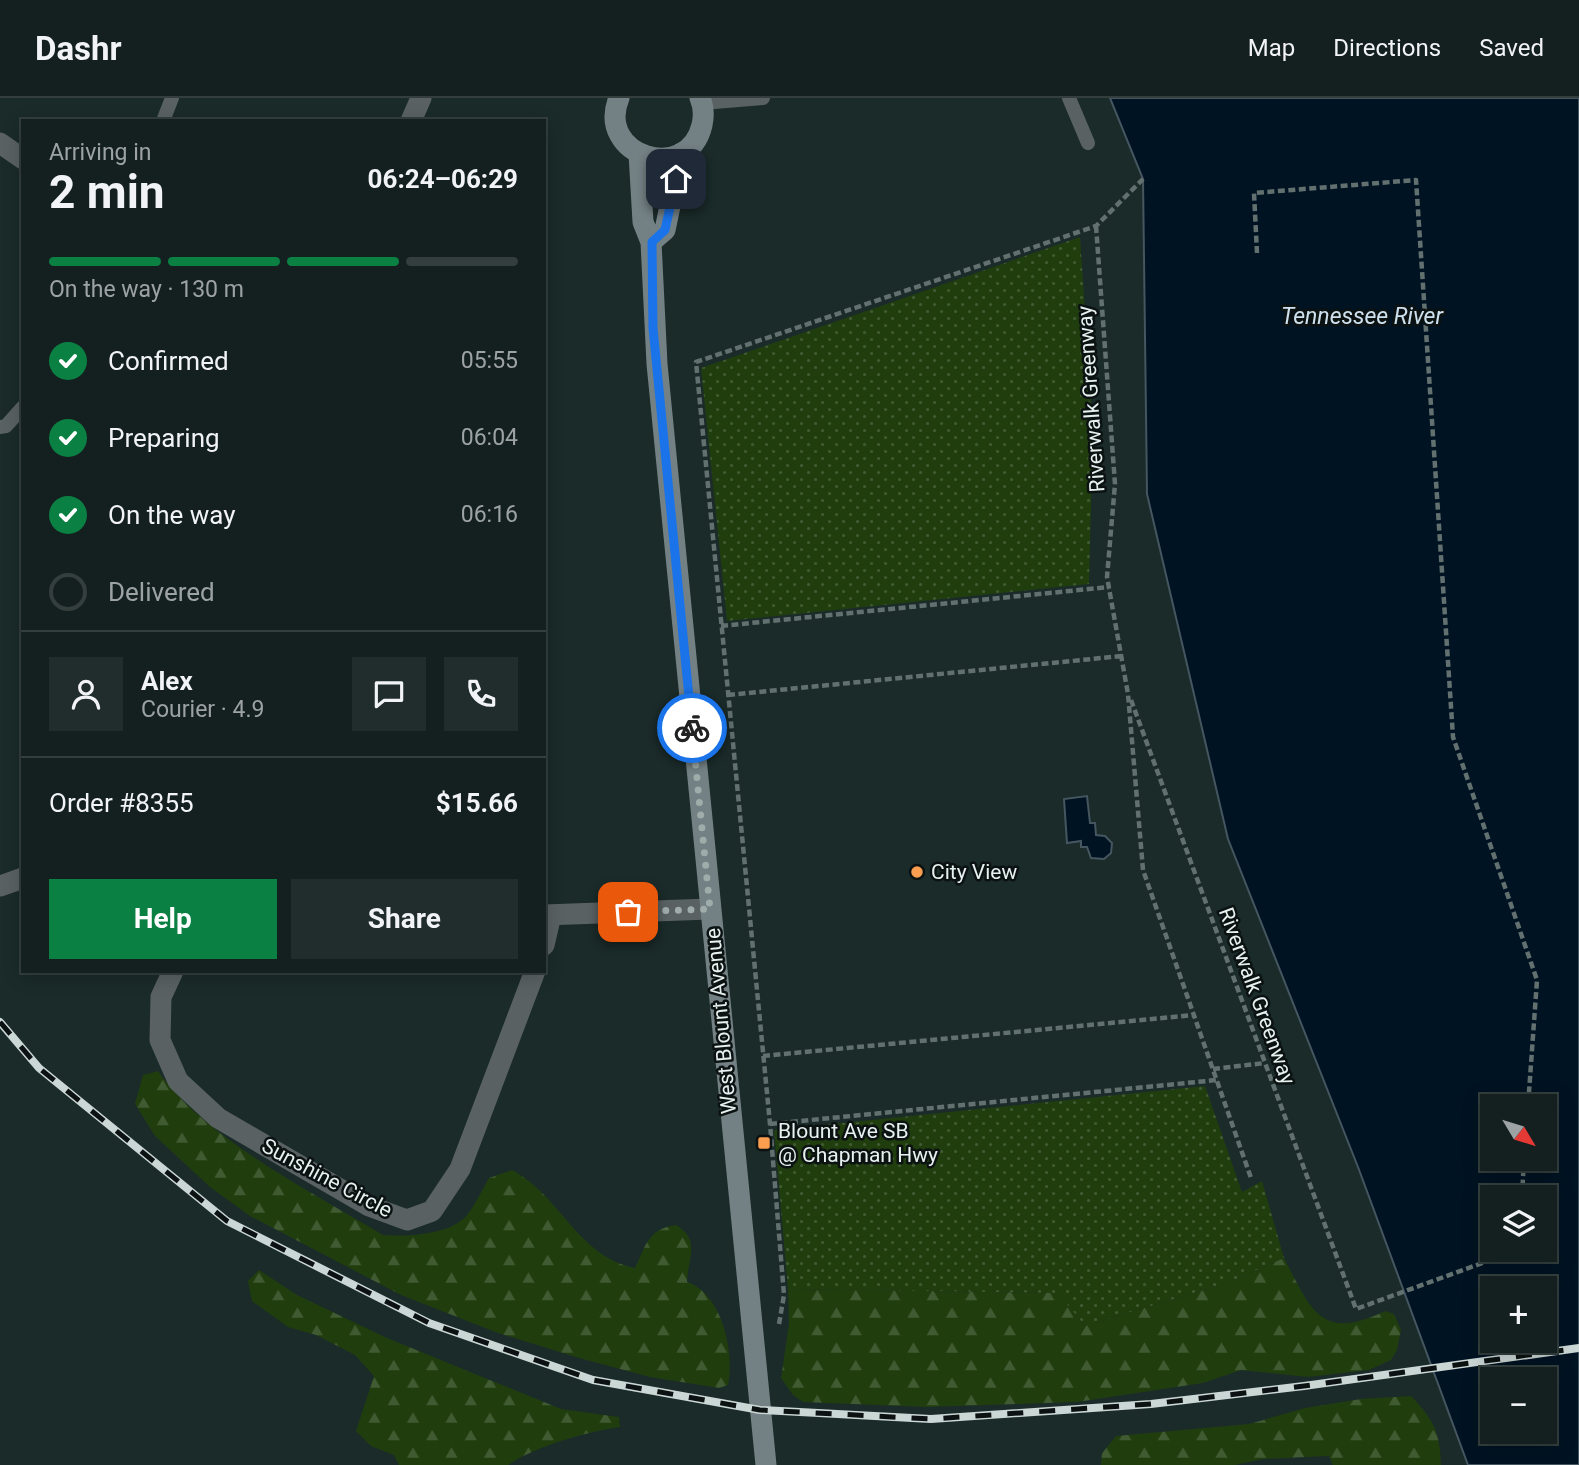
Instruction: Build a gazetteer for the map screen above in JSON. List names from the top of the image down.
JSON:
{
  "streets": {
    "street": ["West Blount Avenue", "Sunshine Circle"],
    "path": ["Riverwalk Greenway"]
  },
  "water": ["Tennessee River"],
  "places": {
    "other": ["City View"],
    "transit": ["Blount Ave SB @ Chapman Hwy"]
  },
  "north": "bottom right",
  "page": {
    "header": "Dashr",
    "nav": ["Map", "Directions", "Saved"],
    "heading": ["2 min", "Arriving in", "06:24–06:29"],
    "panel": [
      "Alex",
      "Courier · 4.9",
      "Order #8355",
      "$15.66"
    ],
    "bar": "On the way · 130 m",
    "list": [
      ["Confirmed", "05:55"],
      ["Preparing", "06:04"],
      ["On the way", "06:16"],
      "Delivered"
    ],
    "buttons": ["Help", "Share"],
    "map_buttons": ["+", "−"]
  }
}
